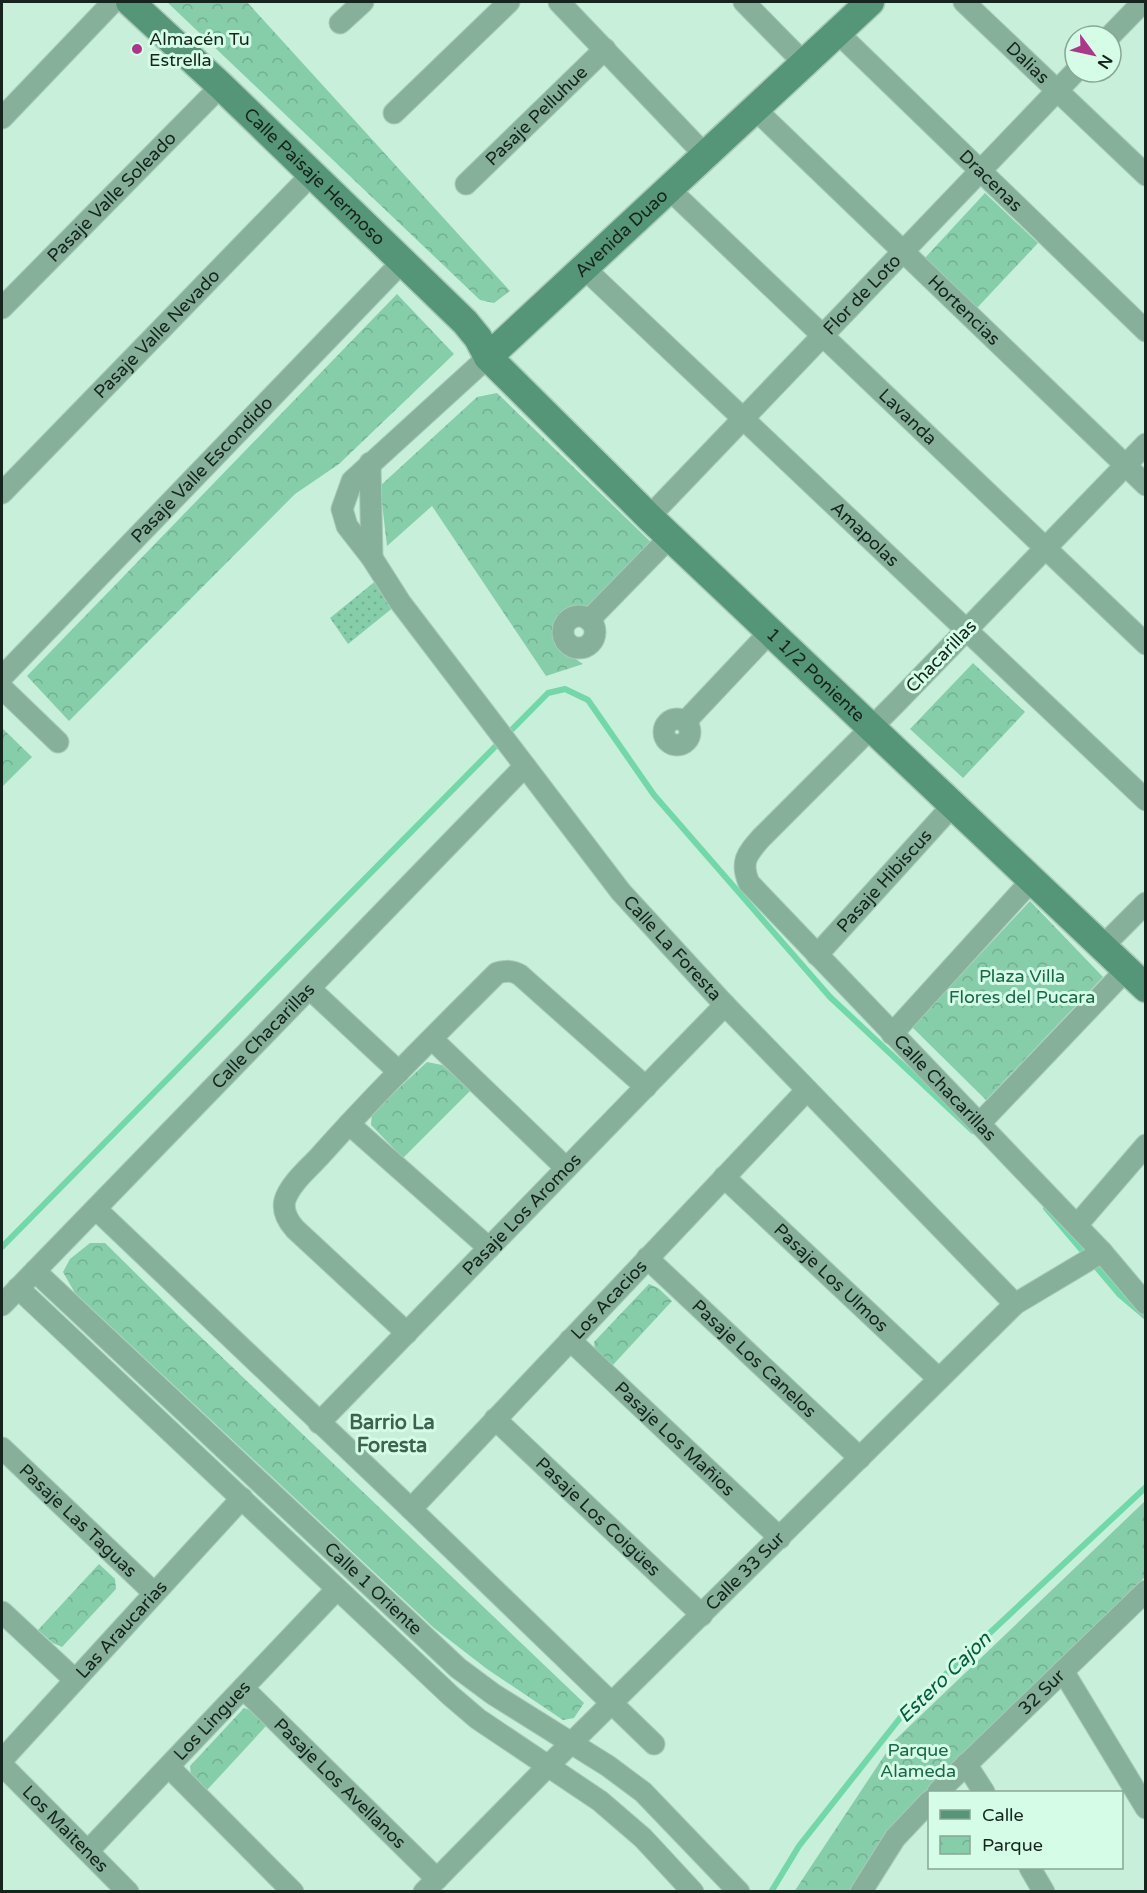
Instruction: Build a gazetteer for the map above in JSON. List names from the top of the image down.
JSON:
{
  "streets": {
    "street": [
      "Dalias",
      "Pasaje Pelluhue",
      "Calle Paisaje Hermoso",
      "Dracenas",
      "Pasaje Valle Soleado",
      "Avenida Duao",
      "Flor de Loto",
      "Hortencias",
      "Pasaje Valle Nevado",
      "Lavanda",
      "Pasaje Valle Escondido",
      "Amapolas",
      "Chacarillas",
      "1 1/2 Poniente",
      "Pasaje Hibiscus",
      "Calle La Foresta",
      "Calle Chacarillas",
      "Pasaje Los Aromos",
      "Pasaje Los Ulmos",
      "Los Acacios",
      "Pasaje Los Canelos",
      "Pasaje Los Mañios",
      "Pasaje Los Coigües",
      "Pasaje Las Taguas",
      "Calle 33 Sur",
      "Calle 1 Oriente",
      "Las Araucarias",
      "32 Sur",
      "Los Lingues",
      "Pasaje Los Avellanos",
      "Los Maitenes"
    ]
  },
  "crossings": [
    ["Dalias", "Flor de Loto"],
    ["Calle Paisaje Hermoso", "Pasaje Valle Soleado"],
    ["Calle Paisaje Hermoso", "Avenida Duao"],
    ["Calle Paisaje Hermoso", "Pasaje Valle Nevado"],
    ["Calle Paisaje Hermoso", "Pasaje Valle Escondido"],
    ["Calle Paisaje Hermoso", "1 1/2 Poniente"],
    ["Dracenas", "Avenida Duao"],
    ["Dracenas", "Flor de Loto"],
    ["Avenida Duao", "Hortencias"],
    ["Avenida Duao", "Lavanda"],
    ["Avenida Duao", "Amapolas"],
    ["Avenida Duao", "1 1/2 Poniente"],
    ["Avenida Duao", "Calle La Foresta"],
    ["Flor de Loto", "Hortencias"],
    ["Flor de Loto", "Lavanda"],
    ["Flor de Loto", "Amapolas"],
    ["Flor de Loto", "1 1/2 Poniente"],
    ["Hortencias", "Chacarillas"],
    ["Lavanda", "Chacarillas"],
    ["Amapolas", "Chacarillas"],
    ["Chacarillas", "1 1/2 Poniente"],
    ["Chacarillas", "Calle Chacarillas"],
    ["1 1/2 Poniente", "Pasaje Hibiscus"],
    ["Pasaje Hibiscus", "Calle Chacarillas"],
    ["Calle La Foresta", "Calle Chacarillas"],
    ["Calle La Foresta", "Pasaje Los Aromos"],
    ["Calle La Foresta", "Los Acacios"],
    ["Calle La Foresta", "Calle 33 Sur"],
    ["Calle Chacarillas", "Calle 33 Sur"],
    ["Calle Chacarillas", "Calle 1 Oriente"],
    ["Pasaje Los Ulmos", "Los Acacios"],
    ["Pasaje Los Ulmos", "Calle 33 Sur"],
    ["Los Acacios", "Pasaje Los Canelos"],
    ["Los Acacios", "Pasaje Los Mañios"],
    ["Los Acacios", "Pasaje Los Coigües"],
    ["Pasaje Los Canelos", "Calle 33 Sur"],
    ["Pasaje Los Mañios", "Calle 33 Sur"],
    ["Pasaje Los Coigües", "Calle 33 Sur"],
    ["Pasaje Las Taguas", "Las Araucarias"],
    ["Calle 33 Sur", "Calle 1 Oriente"],
    ["Calle 33 Sur", "Pasaje Los Avellanos"],
    ["Calle 1 Oriente", "Las Araucarias"],
    ["Calle 1 Oriente", "Los Lingues"],
    ["Los Lingues", "Pasaje Los Avellanos"],
    ["Los Lingues", "Los Maitenes"]
  ],
  "districts": ["Barrio La Foresta"],
  "water": ["Estero Cajon"],
  "parks": ["Plaza Villa Flores del Pucara", "Parque Alameda"],
  "places": ["Almacén Tu Estrella"],
  "legend": ["Calle", "Parque"],
  "north": "bottom right"
}
